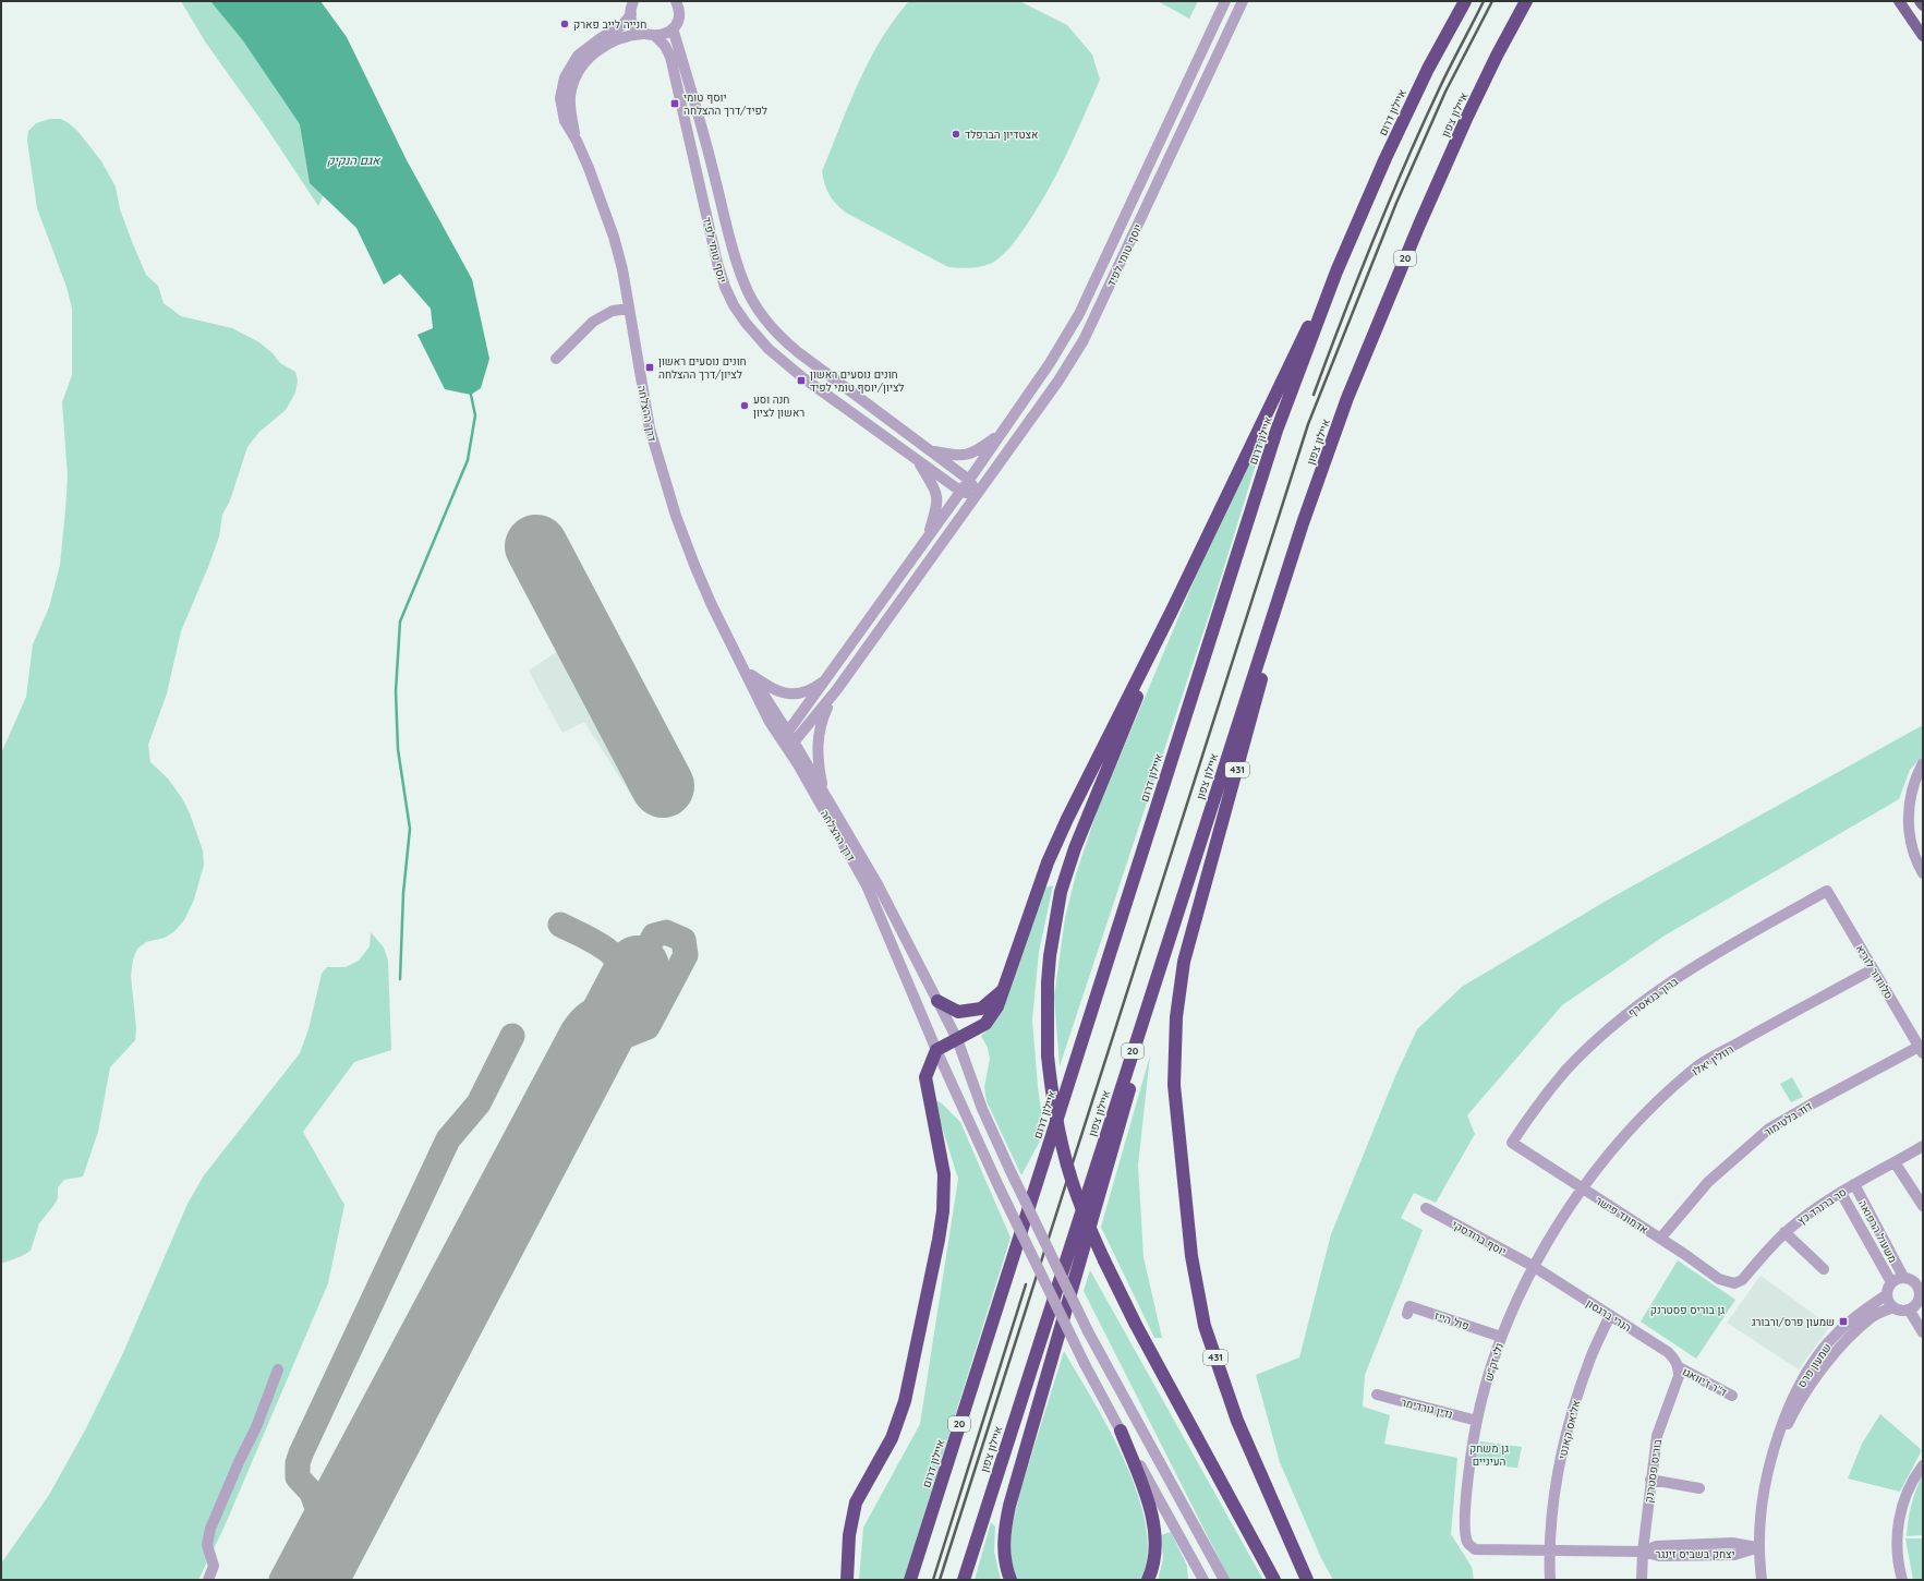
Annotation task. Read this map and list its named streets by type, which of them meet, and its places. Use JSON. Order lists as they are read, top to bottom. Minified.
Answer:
{"streets":{"highway":["איילון דרום","איילון צפון","20","431"],"street":["יוסף טומי לפיד","דרך ההצלחה","סלוודור לוריא","ברוך בנאסרף","רוזלין יאלו","דוד בלטימור","סר ברנרד כץ","אדמונד פישר","משעול הרפואה","יוסף ברודסקי","הנרי ברגסון","פול הייז","נלי זק\"ש","שמעון פרס","ד\"ר ז'יוואגו","נדין גורדימר","אליאס קאנטי","בוריס פסטרנק","יצחק בשביס זינגר"]},"crossings":[["איילון צפון","431"],["סלוודור לוריא","ברוך בנאסרף"],["סלוודור לוריא","רוזלין יאלו"],["סלוודור לוריא","דוד בלטימור"],["ברוך בנאסרף","אדמונד פישר"],["רוזלין יאלו","אדמונד פישר"],["רוזלין יאלו","נלי זק\"ש"],["דוד בלטימור","אדמונד פישר"],["סר ברנרד כץ","אדמונד פישר"],["סר ברנרד כץ","משעול הרפואה"],["אדמונד פישר","נלי זק\"ש"],["משעול הרפואה","שמעון פרס"],["יוסף ברודסקי","הנרי ברגסון"],["יוסף ברודסקי","נלי זק\"ש"],["הנרי ברגסון","נלי זק\"ש"],["הנרי ברגסון","ד\"ר ז'יוואגו"],["הנרי ברגסון","אליאס קאנטי"],["הנרי ברגסון","בוריס פסטרנק"],["פול הייז","נלי זק\"ש"],["נלי זק\"ש","נדין גורדימר"],["נלי זק\"ש","יצחק בשביס זינגר"],["שמעון פרס","יצחק בשביס זינגר"],["ד\"ר ז'יוואגו","בוריס פסטרנק"],["אליאס קאנטי","יצחק בשביס זינגר"],["בוריס פסטרנק","יצחק בשביס זינגר"]],"water":["אגם הנקיק"],"parks":["גן בוריס פסטרנק","גן משחק העיניים"],"places":{"other":["חנייה לייב פארק","אצטדיון הברפלד","חנה וסע ראשון לציון"],"transit":["יוסף טומי לפיד/דרך ההצלחה","חונים נוסעים ראשון לציון/דרך ההצלחה","חונים נוסעים ראשון לציון/יוסף טומי לפיד","שמעון פרס/ורבורג"]}}
